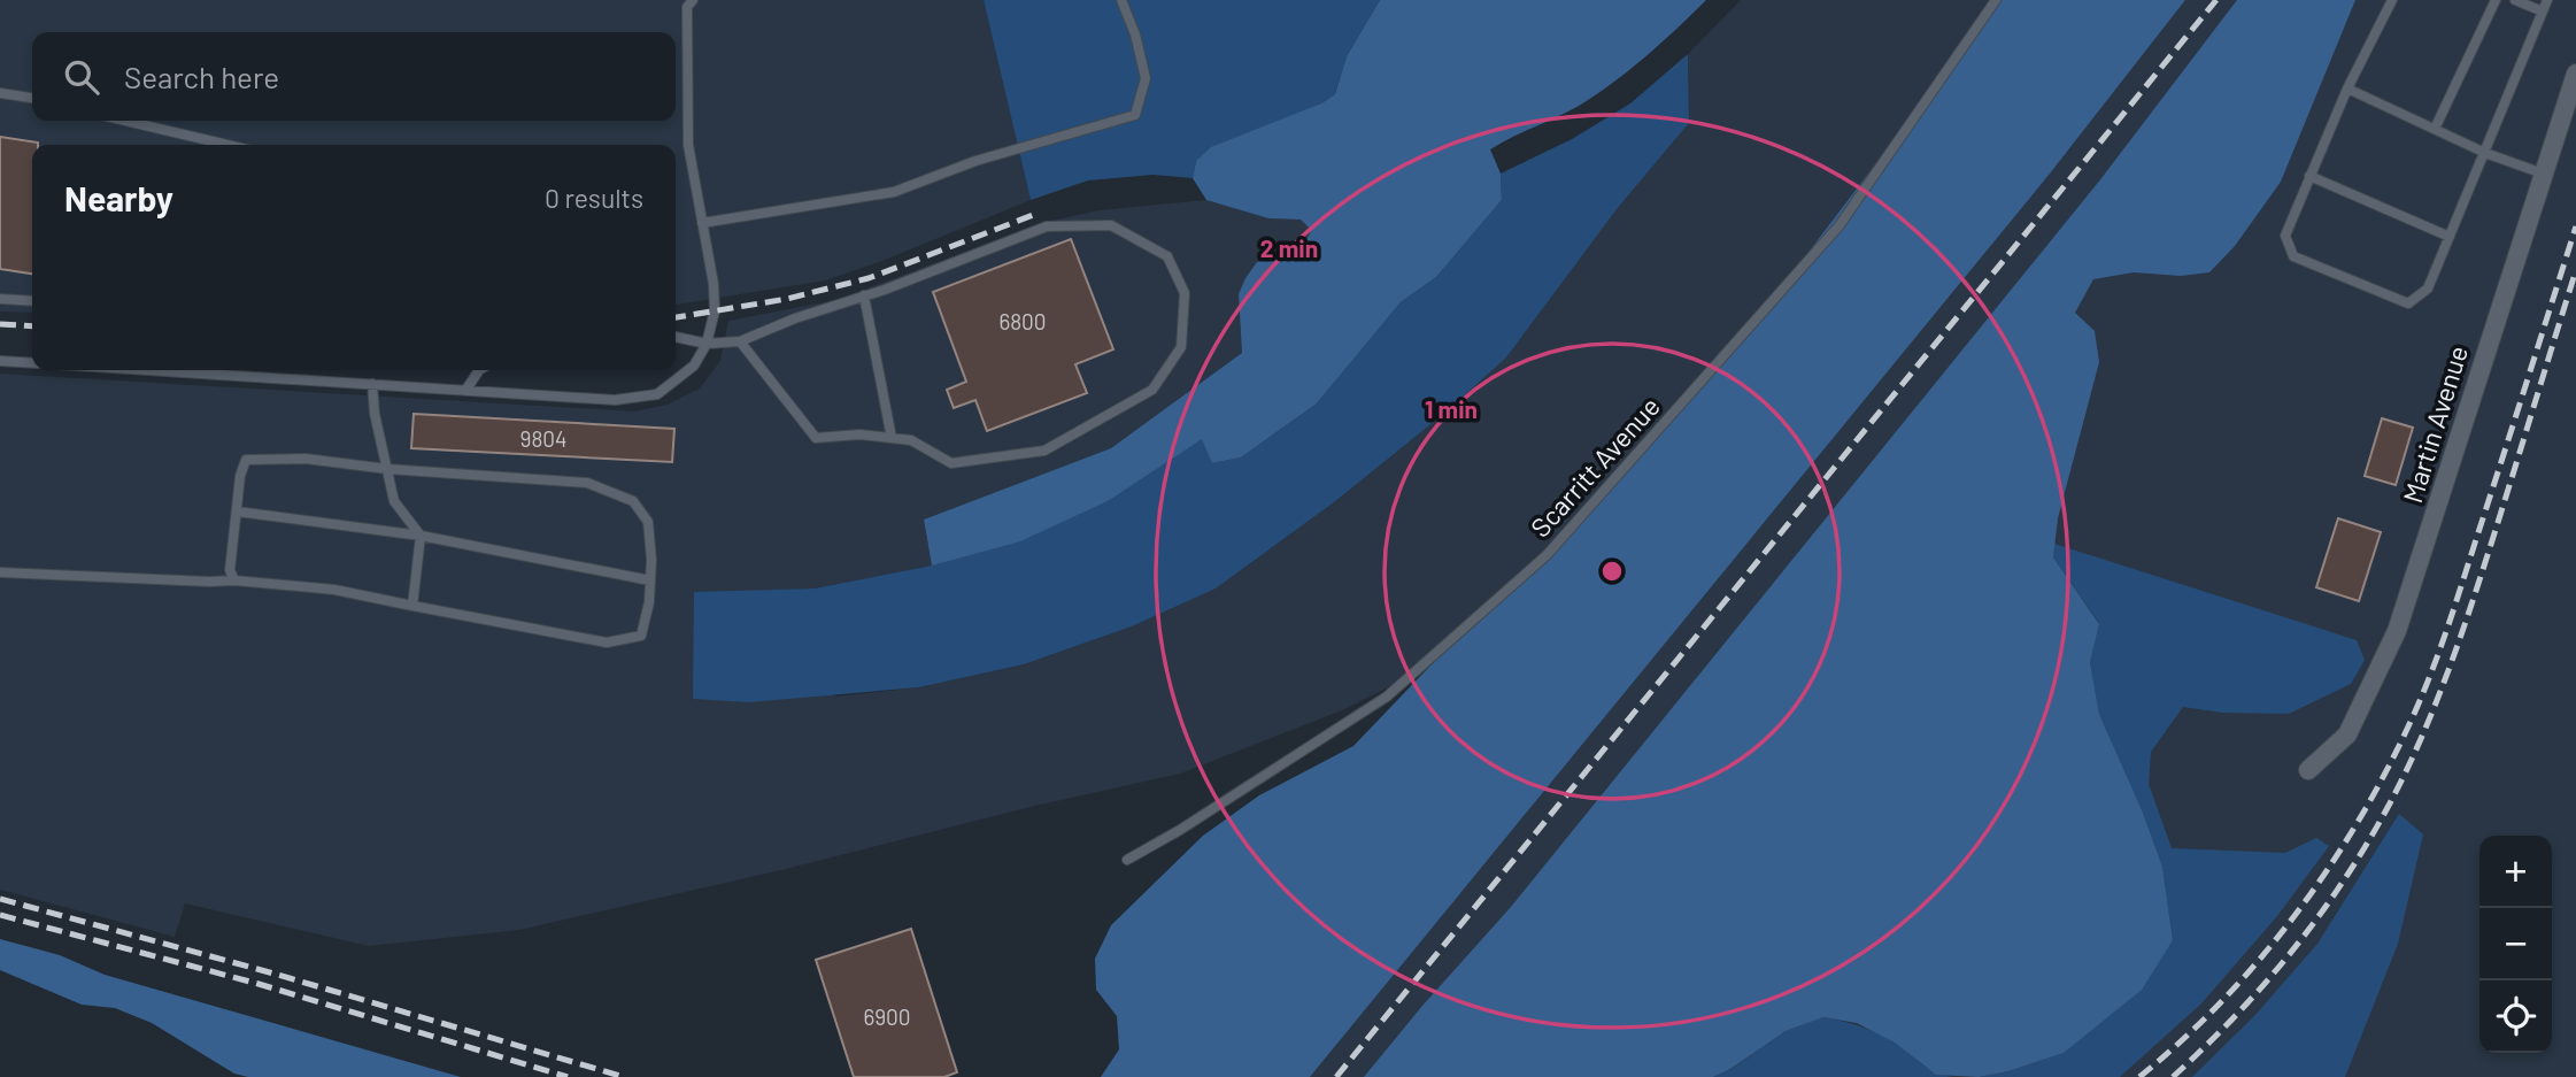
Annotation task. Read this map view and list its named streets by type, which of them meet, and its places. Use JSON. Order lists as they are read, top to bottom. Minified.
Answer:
{"streets":{"street":["Martin Avenue"],"lane":["Scarritt Avenue"]},"house_numbers":["6800","9804","6900"],"page":{"search":"Search here","heading":["Nearby","0 results"],"map_buttons":["+","−"]},"rings":["2 min","1 min"]}
